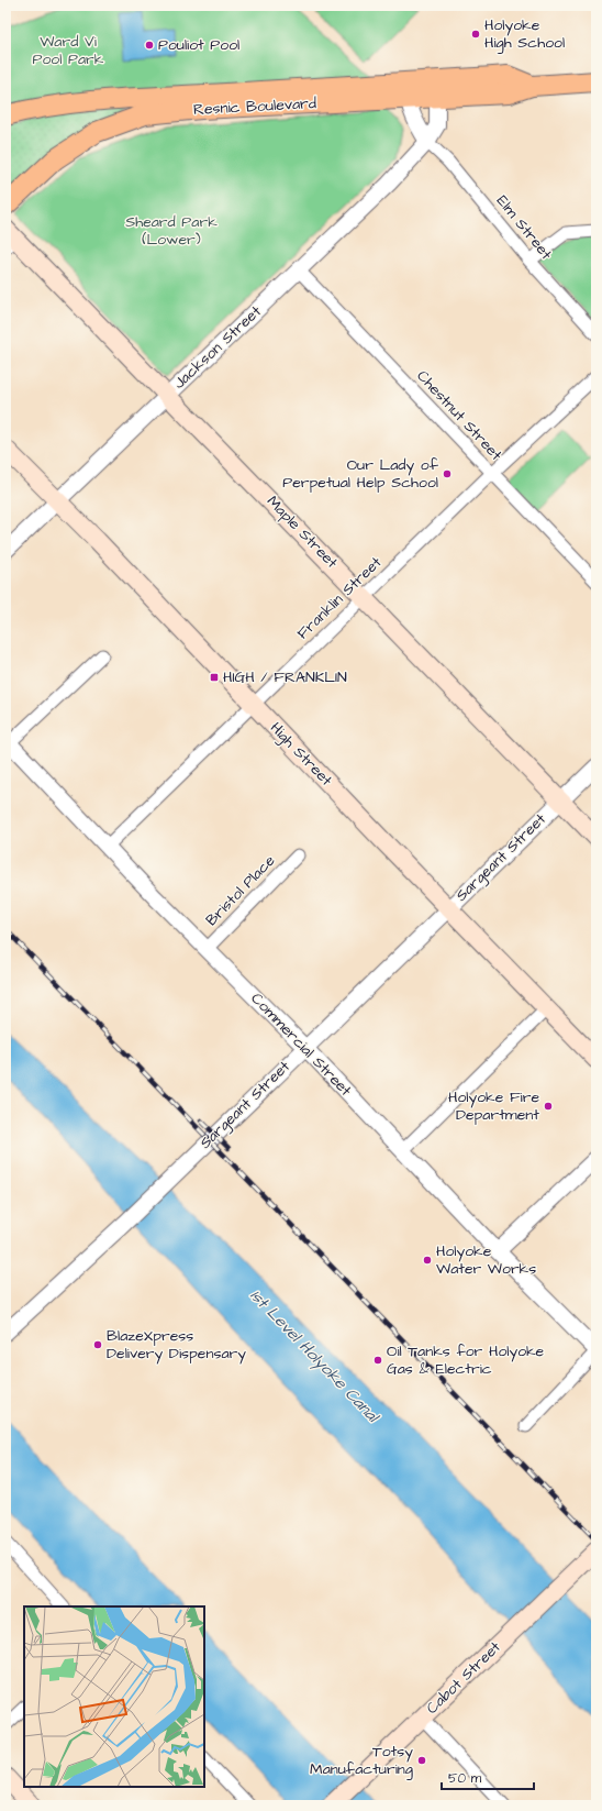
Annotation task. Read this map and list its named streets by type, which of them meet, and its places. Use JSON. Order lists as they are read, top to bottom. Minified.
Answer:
{"streets":{"main road":["Resnic Boulevard","Maple Street","High Street","Cabot Street"],"street":["Elm Street","Jackson Street","Chestnut Street","Franklin Street","Sargeant Street","Bristol Place","Commercial Street"]},"crossings":[["Resnic Boulevard","Jackson Street"],["Elm Street","Jackson Street"],["Jackson Street","Chestnut Street"],["Jackson Street","Maple Street"],["Jackson Street","High Street"],["Chestnut Street","Franklin Street"],["Maple Street","Franklin Street"],["Maple Street","Sargeant Street"],["Franklin Street","High Street"],["Franklin Street","Commercial Street"],["High Street","Sargeant Street"],["Sargeant Street","Commercial Street"],["Bristol Place","Commercial Street"]],"water":["1st Level Holyoke Canal"],"parks":["Ward Vi Pool Park","Sheard Park (Lower)"],"places":{"other":["Holyoke High School","Pouliot Pool","Our Lady of Perpetual Help School","Holyoke Fire Department","Holyoke Water Works","BlazeXpress Delivery Dispensary","Oil Tanks for Holyoke Gas & Electric","Totsy Manufacturing"],"transit":["HIGH / FRANKLIN"]},"scale_bar":"50 m"}
